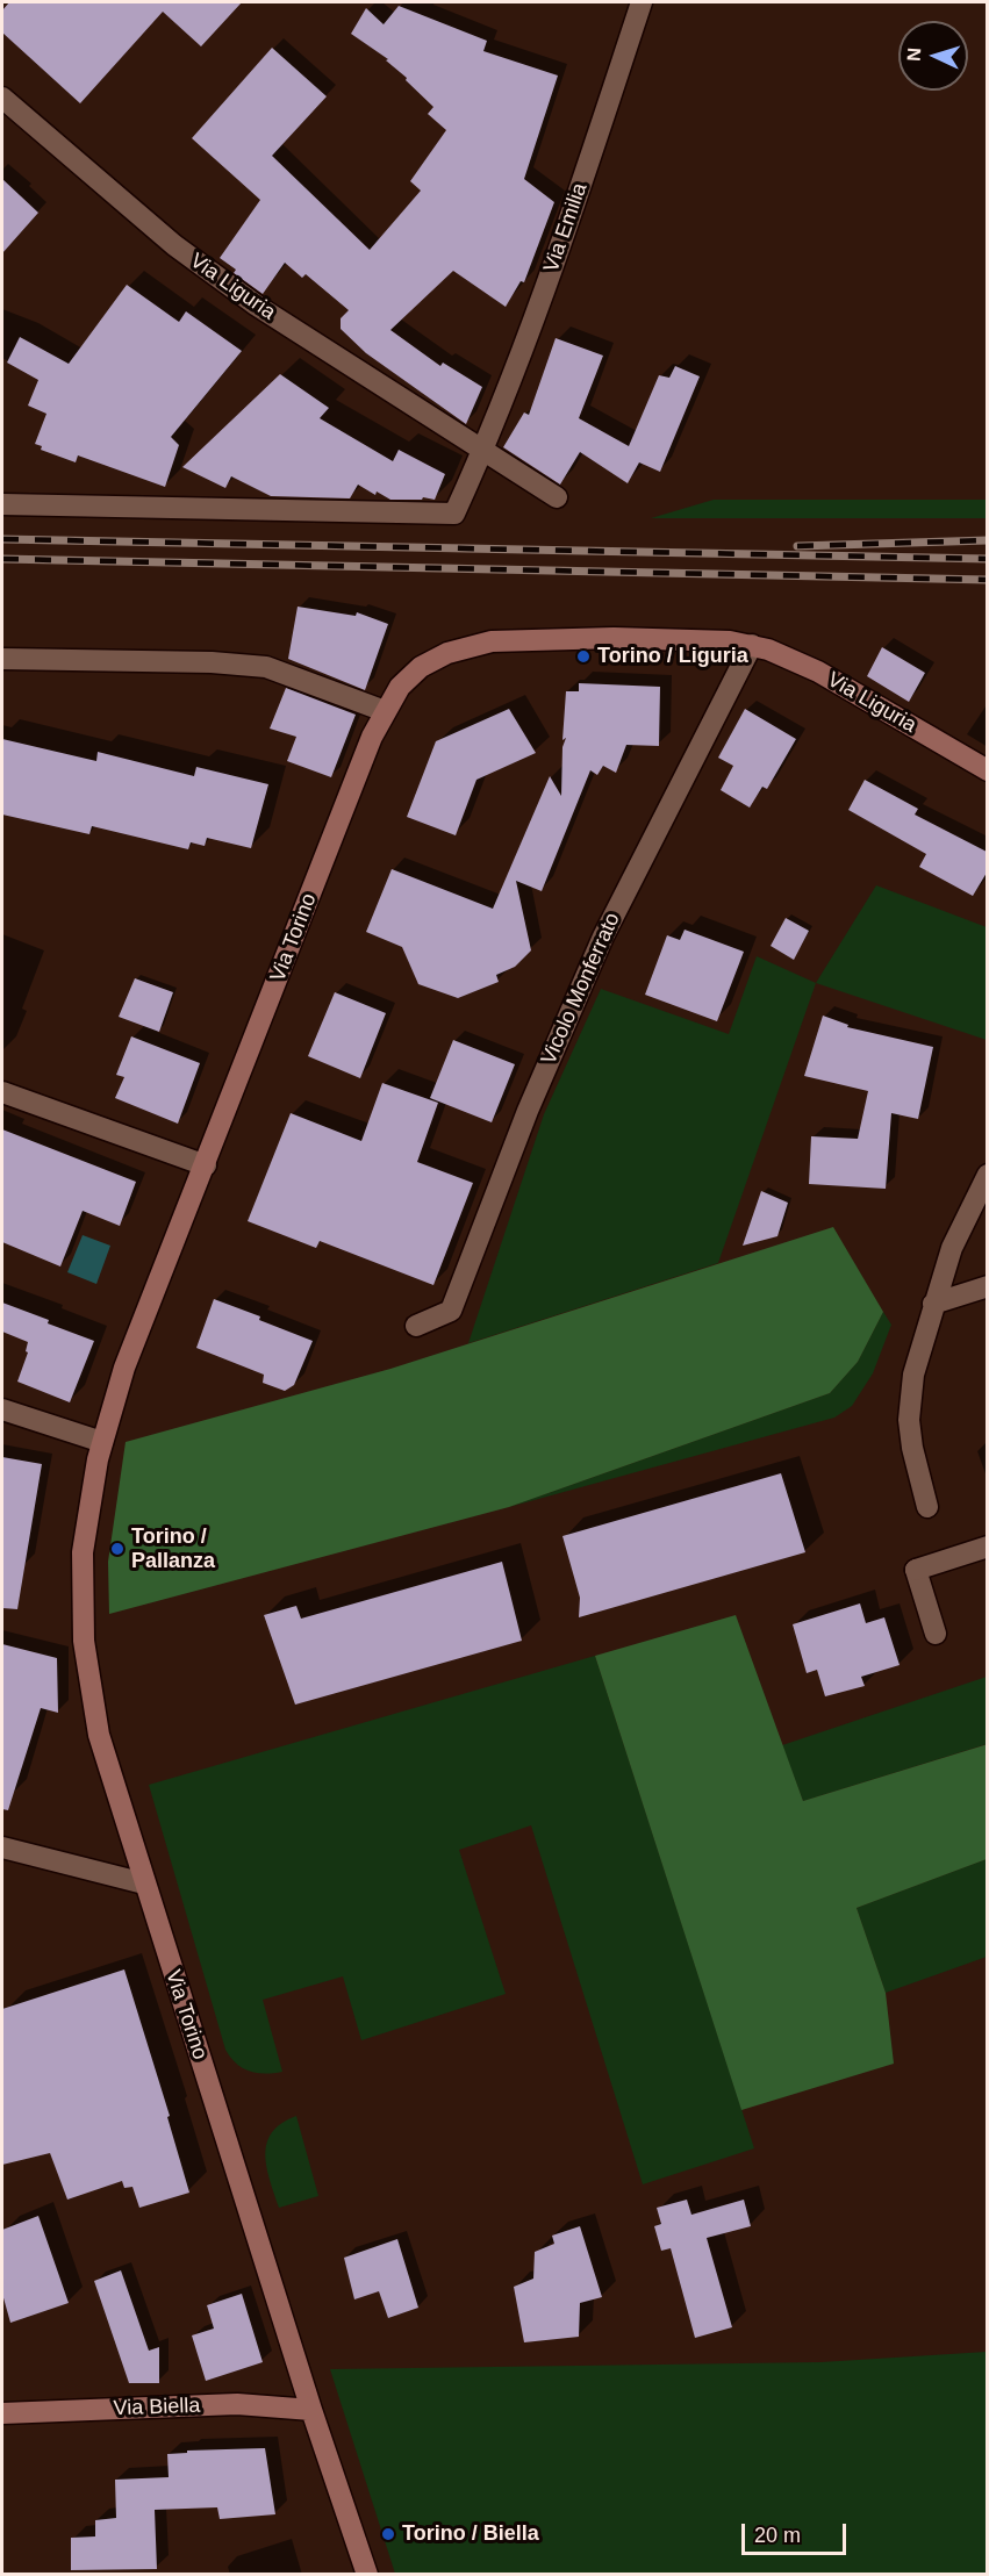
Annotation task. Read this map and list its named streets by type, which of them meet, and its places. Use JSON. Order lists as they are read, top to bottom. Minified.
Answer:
{"streets":{"main road":["Via Liguria","Via Torino","Via Biella"],"street":["Via Emilia","Vicolo Monferrato"]},"crossings":[["Via Emilia","Via Liguria"],["Via Liguria","Via Torino"],["Via Liguria","Vicolo Monferrato"],["Via Torino","Vicolo Monferrato"],["Via Torino","Via Biella"]],"places":["Torino / Liguria","Torino / Pallanza","Torino / Biella"],"scale_bar":"20 m","north":"left"}
